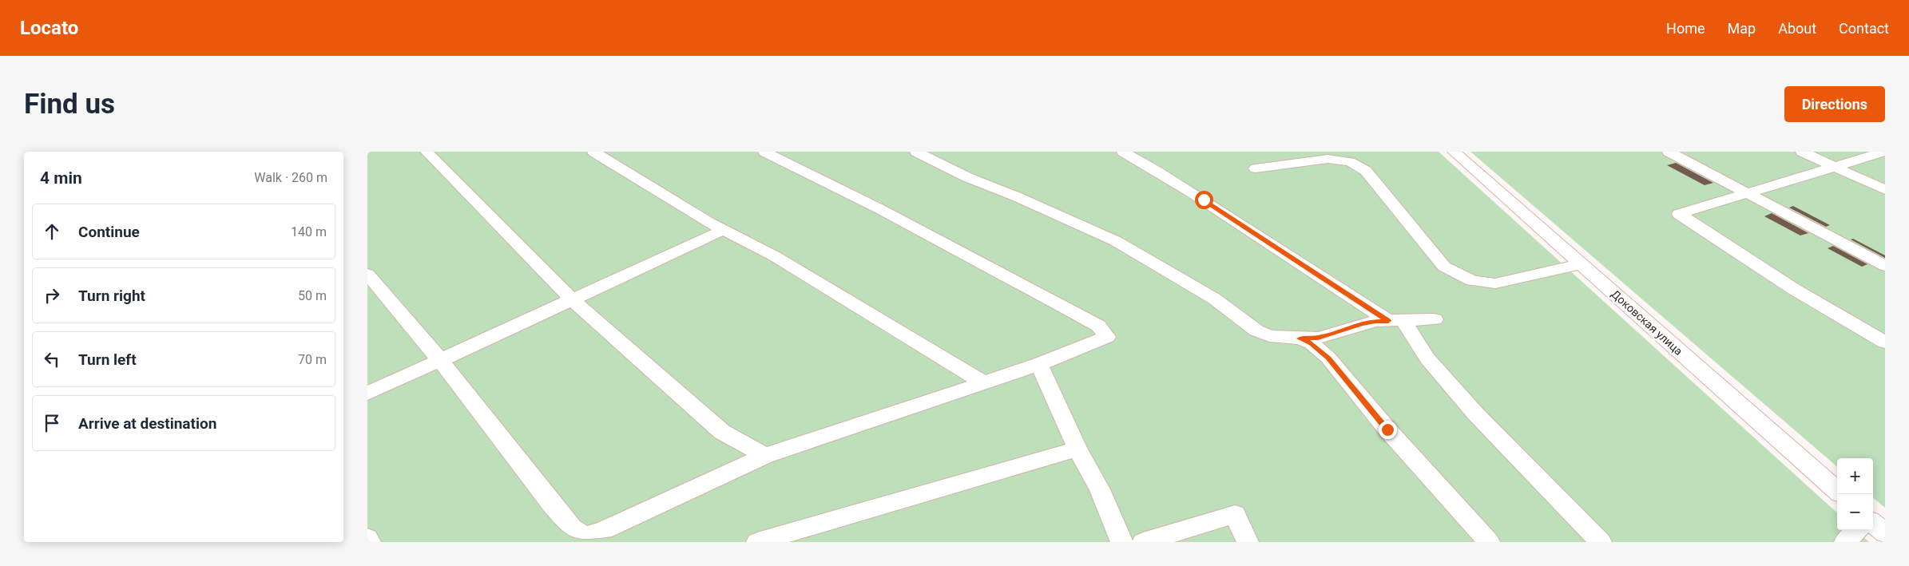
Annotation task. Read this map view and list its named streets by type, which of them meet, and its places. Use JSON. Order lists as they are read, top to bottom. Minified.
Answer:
{"streets":{"street":["Доковская улица"]},"page":{"header":"Locato","nav":["Home","Map","About","Contact"],"buttons":"Directions","title":"Find us","heading":["4 min","Walk · 260 m"],"list":[["Continue","140 m"],["Turn right","50 m"],["Turn left","70 m"],"Arrive at destination"],"map_buttons":["+","−"]}}
